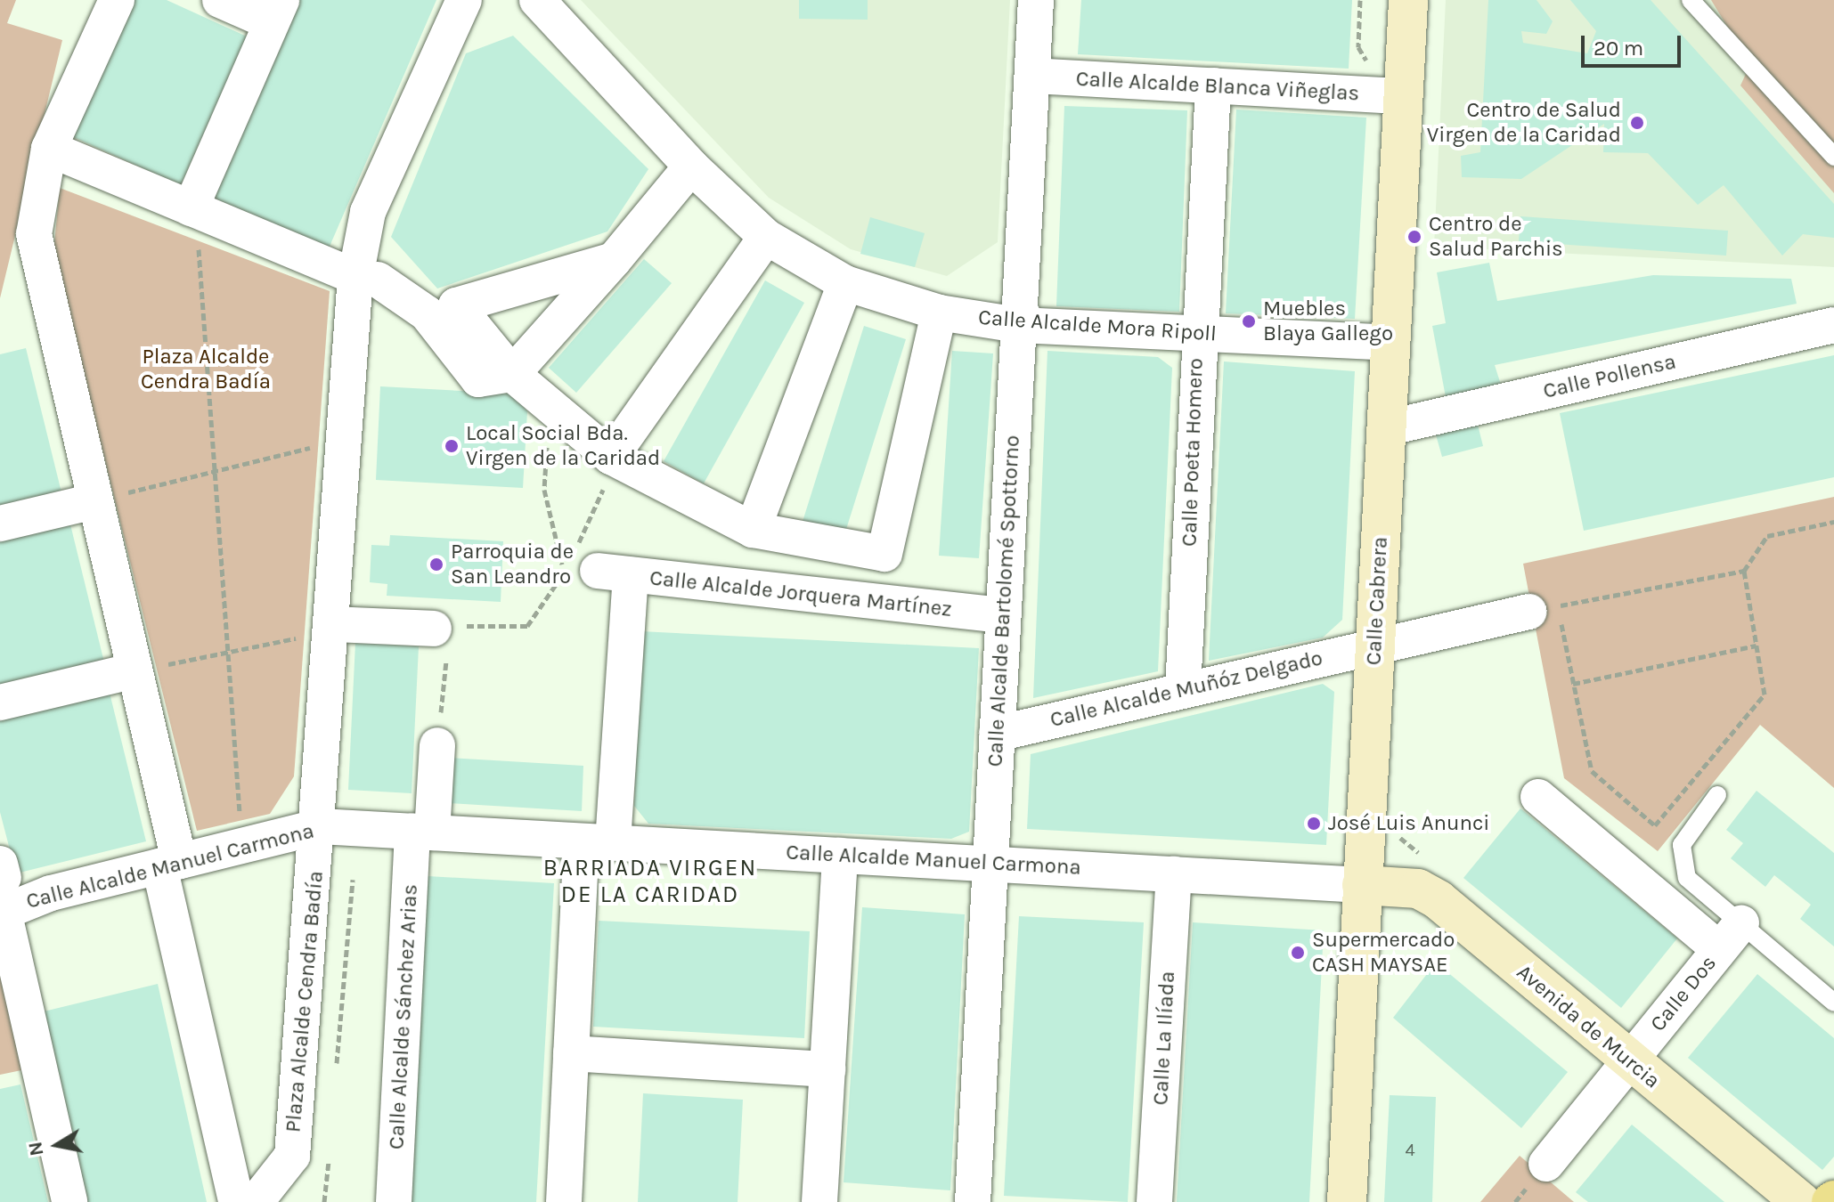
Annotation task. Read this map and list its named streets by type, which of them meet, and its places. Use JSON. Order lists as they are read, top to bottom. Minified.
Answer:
{"streets":{"street":["Calle Alcalde Blanca Viñeglas","Calle Alcalde Mora Ripoll","Calle Pollensa","Calle Poeta Homero","Calle Alcalde Jorquera Martínez","Calle Alcalde Bartolomé Spottorno","Calle Cabrera","Calle Alcalde Muñóz Delgado","Calle Alcalde Manuel Carmona","Calle Dos","Plaza Alcalde Cendra Badía","Calle Alcalde Sánchez Arias","Avenida de Murcia","Calle La Ilíada"]},"crossings":[["Calle Alcalde Blanca Viñeglas","Calle Poeta Homero"],["Calle Alcalde Blanca Viñeglas","Calle Alcalde Bartolomé Spottorno"],["Calle Alcalde Blanca Viñeglas","Calle Cabrera"],["Calle Alcalde Mora Ripoll","Calle Poeta Homero"],["Calle Alcalde Mora Ripoll","Calle Alcalde Bartolomé Spottorno"],["Calle Alcalde Mora Ripoll","Calle Cabrera"],["Calle Pollensa","Calle Cabrera"],["Calle Poeta Homero","Calle Alcalde Muñóz Delgado"],["Calle Alcalde Jorquera Martínez","Calle Alcalde Bartolomé Spottorno"],["Calle Alcalde Bartolomé Spottorno","Calle Alcalde Muñóz Delgado"],["Calle Alcalde Bartolomé Spottorno","Calle Alcalde Manuel Carmona"],["Calle Cabrera","Calle Alcalde Muñóz Delgado"],["Calle Cabrera","Calle Alcalde Manuel Carmona"],["Calle Cabrera","Avenida de Murcia"],["Calle Alcalde Manuel Carmona","Plaza Alcalde Cendra Badía"],["Calle Alcalde Manuel Carmona","Calle Alcalde Sánchez Arias"],["Calle Alcalde Manuel Carmona","Avenida de Murcia"],["Calle Alcalde Manuel Carmona","Calle La Ilíada"],["Calle Dos","Avenida de Murcia"]],"districts":["BARRIADA VIRGEN DE LA CARIDAD"],"parks":["Plaza Alcalde Cendra Badía"],"places":["Centro de Salud Virgen de la Caridad","Centro de Salud Parchis","Muebles Blaya Gallego","Local Social Bda. Virgen de la Caridad","Parroquia de San Leandro","José Luis Anunci","Supermercado CASH MAYSAE"],"house_numbers":["4"],"scale_bar":"20 m","north":"left"}
